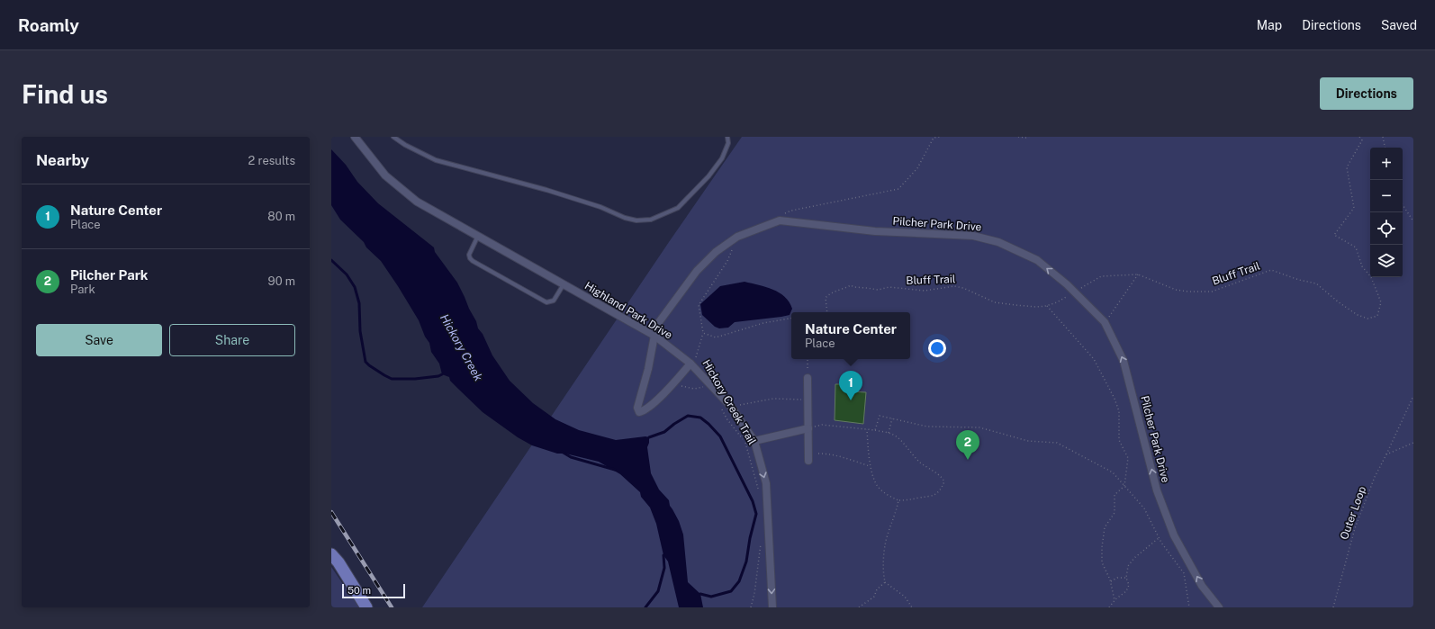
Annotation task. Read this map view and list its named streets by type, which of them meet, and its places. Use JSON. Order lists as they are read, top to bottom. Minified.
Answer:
{"streets":{"street":["Pilcher Park Drive","Highland Park Drive"],"path":["Bluff Trail","Hickory Creek Trail","Outer Loop"]},"crossings":[["Pilcher Park Drive","Bluff Trail"],["Pilcher Park Drive","Highland Park Drive"],["Highland Park Drive","Hickory Creek Trail"]],"one_way":["Pilcher Park Drive"],"water":["Hickory Creek"],"scale_bar":"50 m","page":{"header":"Roamly","nav":["Map","Directions","Saved"],"buttons":["Directions",["Save","Share"]],"title":"Find us","heading":["Nearby","2 results"],"map_buttons":["+","−"],"list":[{"mark":"1","name":"Nature Center","note":"Place","value":"80 m"},{"mark":"2","name":"Pilcher Park","note":"Park","value":"90 m"}],"popup":["Nature Center","Place"],"pins":["1","2"],"scale":"50 m"}}
